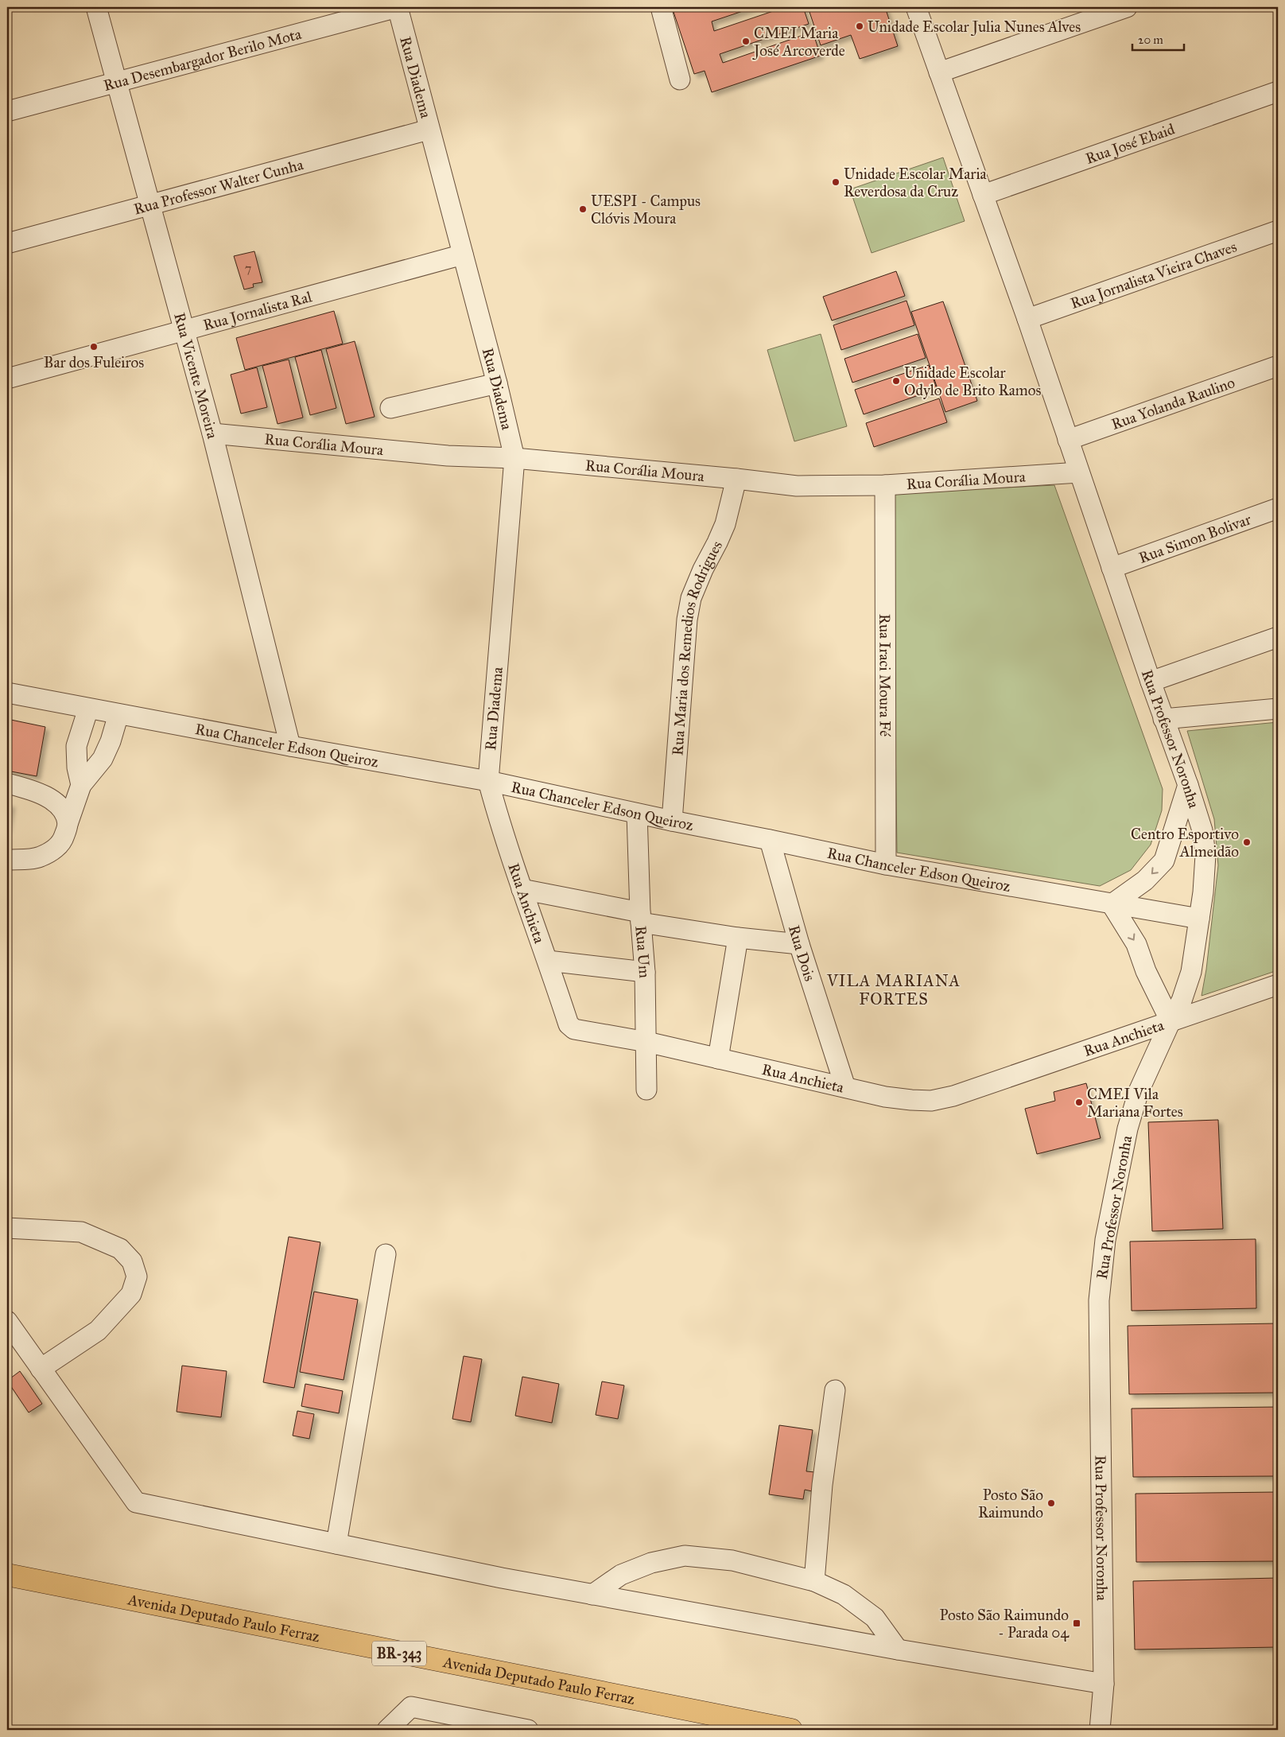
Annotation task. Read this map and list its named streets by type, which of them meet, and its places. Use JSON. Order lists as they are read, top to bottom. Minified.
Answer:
{"streets":{"highway":["Avenida Deputado Paulo Ferraz","BR-343"],"street":["Rua Desembargador Berilo Mota","Rua Diadema","Rua José Ebaid","Rua Professor Walter Cunha","Rua Jornalista Vieira Chaves","Rua Jornalista Ral","Rua Vicente Moreira","Rua Yolanda Raulino","Rua Corália Moura","Rua Simon Bolivar","Rua Maria dos Remedios Rodrigues","Rua Iraci Moura Fé","Rua Professor Noronha","Rua Chanceler Edson Queiroz","Rua Anchieta","Rua Um","Rua Dois"]},"crossings":[["Rua Desembargador Berilo Mota","Rua Diadema"],["Rua Desembargador Berilo Mota","Rua Vicente Moreira"],["Rua Diadema","Rua Professor Walter Cunha"],["Rua Diadema","Rua Jornalista Ral"],["Rua Diadema","Rua Corália Moura"],["Rua Diadema","Rua Chanceler Edson Queiroz"],["Rua Diadema","Rua Anchieta"],["Rua José Ebaid","Rua Professor Noronha"],["Rua Professor Walter Cunha","Rua Vicente Moreira"],["Rua Jornalista Vieira Chaves","Rua Professor Noronha"],["Rua Jornalista Ral","Rua Vicente Moreira"],["Rua Vicente Moreira","Rua Corália Moura"],["Rua Vicente Moreira","Rua Chanceler Edson Queiroz"],["Rua Yolanda Raulino","Rua Professor Noronha"],["Rua Corália Moura","Rua Maria dos Remedios Rodrigues"],["Rua Corália Moura","Rua Iraci Moura Fé"],["Rua Corália Moura","Rua Professor Noronha"],["Rua Simon Bolivar","Rua Professor Noronha"],["Rua Maria dos Remedios Rodrigues","Rua Chanceler Edson Queiroz"],["Rua Iraci Moura Fé","Rua Chanceler Edson Queiroz"],["Rua Professor Noronha","Rua Chanceler Edson Queiroz"],["Rua Professor Noronha","Rua Anchieta"],["Rua Chanceler Edson Queiroz","Rua Anchieta"],["Rua Chanceler Edson Queiroz","Rua Um"],["Rua Chanceler Edson Queiroz","Rua Dois"],["Rua Anchieta","Rua Um"],["Rua Anchieta","Rua Dois"]],"districts":["VILA MARIANA FORTES"],"places":{"other":["Unidade Escolar Julia Nunes Alves","CMEI Maria José Arcoverde","Unidade Escolar Maria Reverdosa da Cruz","UESPI - Campus Clóvis Moura","Bar dos Fuleiros","Unidade Escolar Odylo de Brito Ramos","Centro Esportivo Almeidão","CMEI Vila Mariana Fortes","Posto São Raimundo"],"transit":["Posto São Raimundo - Parada 04"]},"house_numbers":["7"],"scale_bar":"20 m"}
